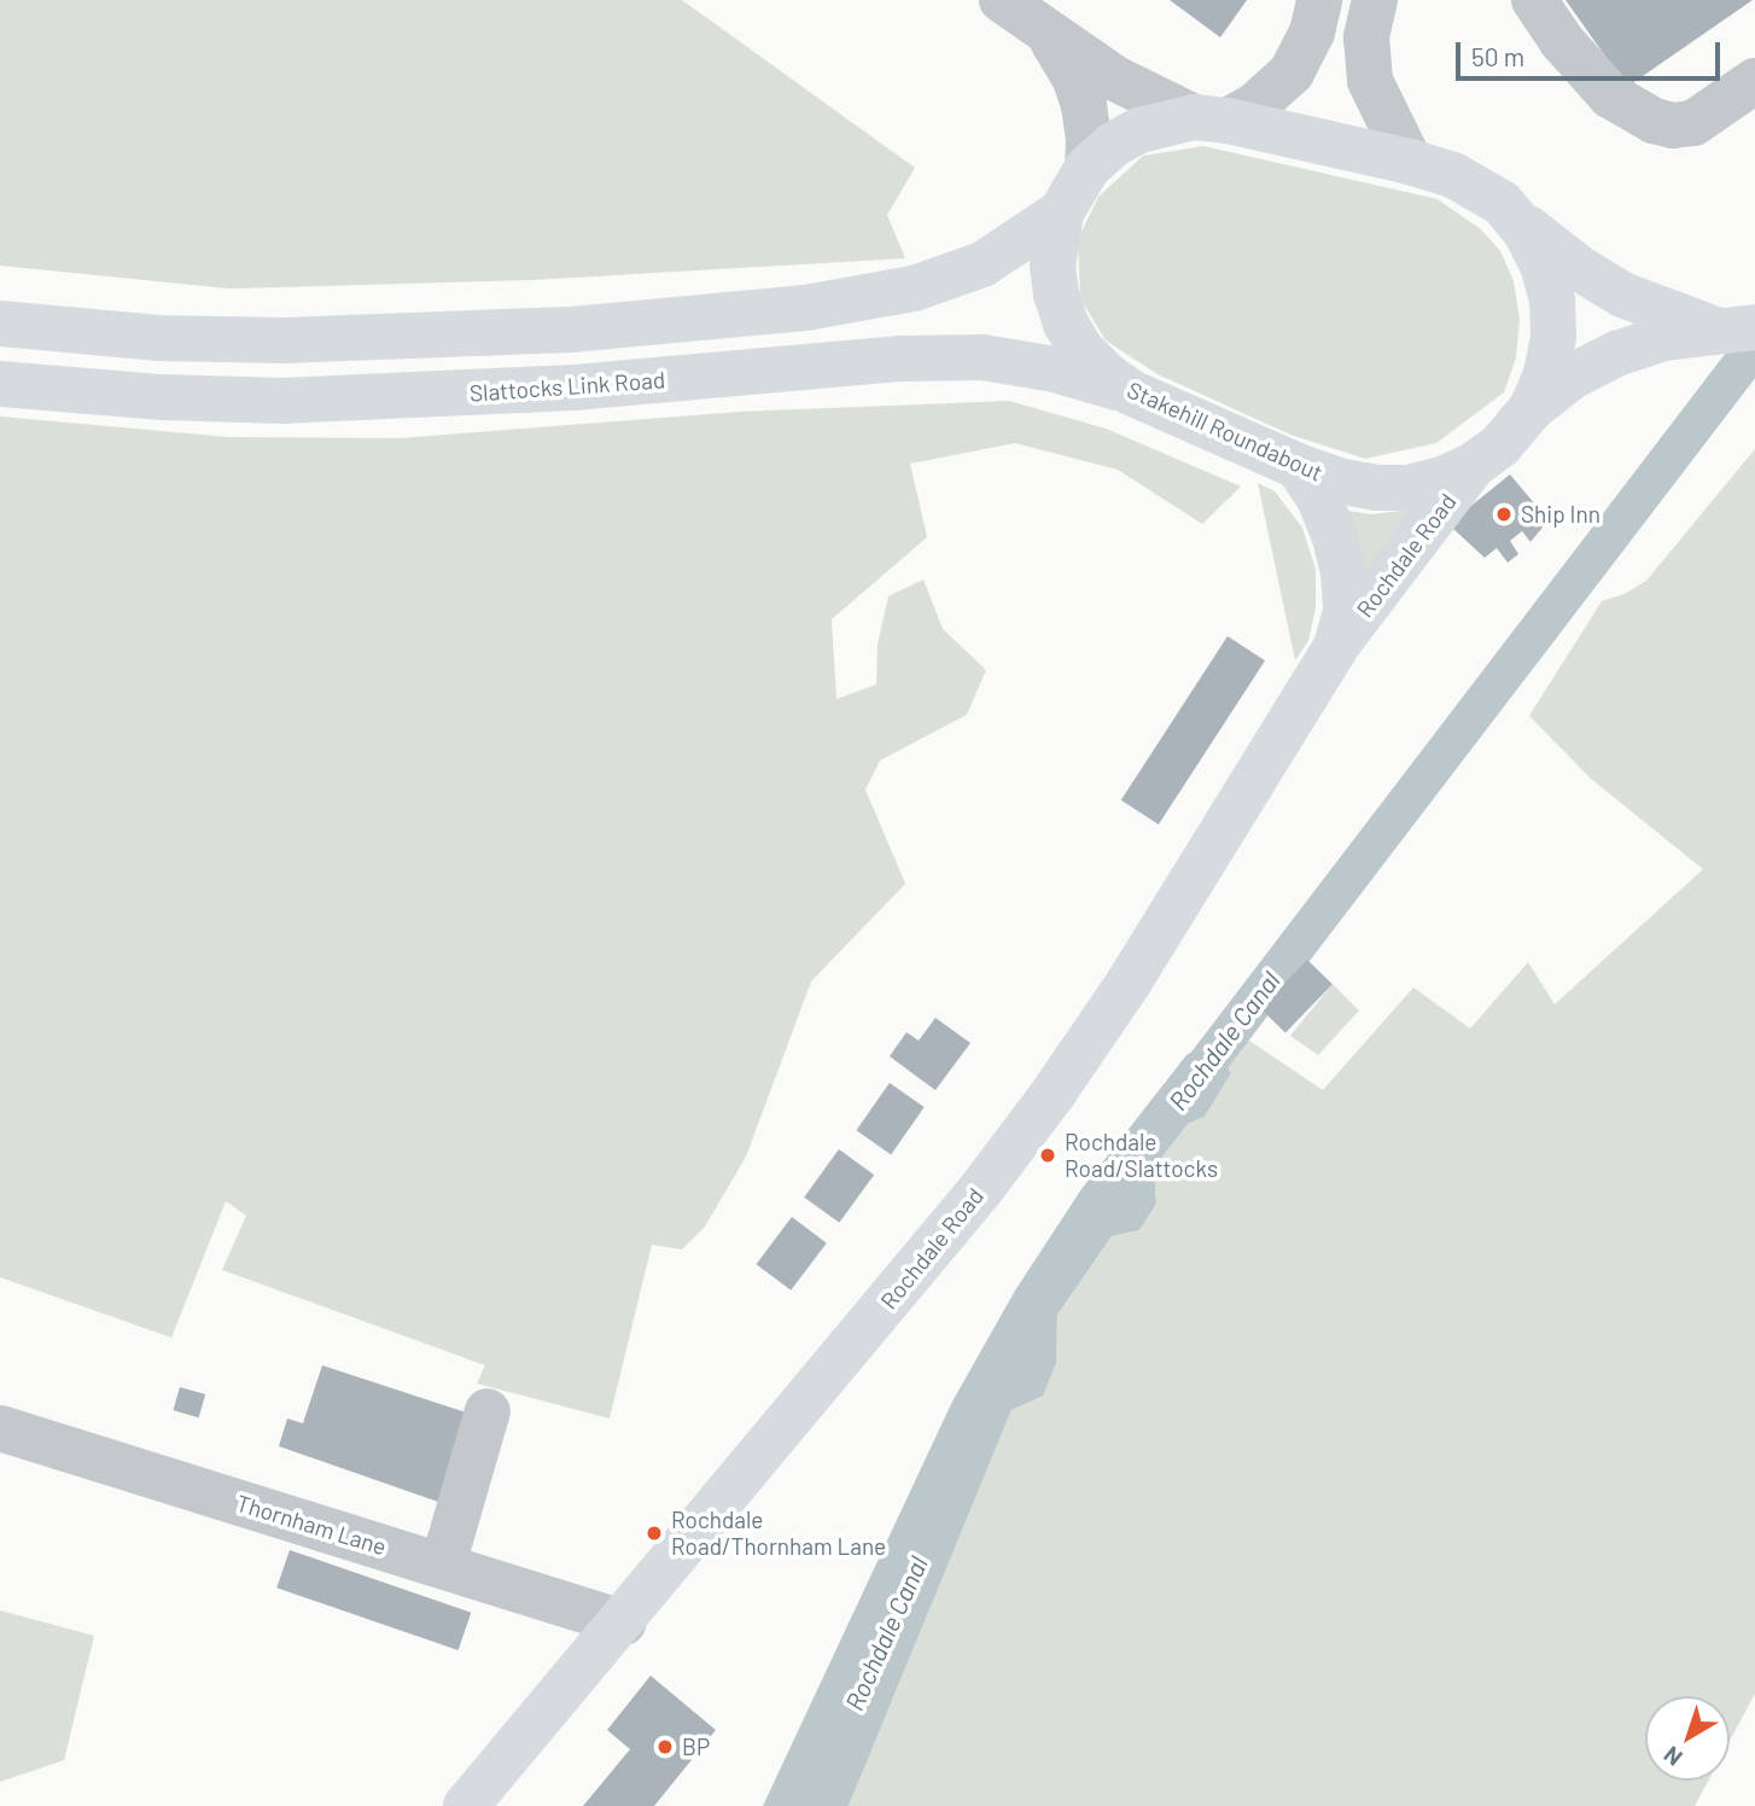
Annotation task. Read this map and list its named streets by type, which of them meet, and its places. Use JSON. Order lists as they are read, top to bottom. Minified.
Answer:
{"streets":{"main road":["Slattocks Link Road","Stakehill Roundabout","Rochdale Road"],"street":["Thornham Lane"]},"crossings":[["Slattocks Link Road","Stakehill Roundabout"],["Stakehill Roundabout","Rochdale Road"],["Rochdale Road","Thornham Lane"]],"water":["Rochdale Canal"],"places":["Ship Inn","Rochdale Road/Slattocks","Rochdale Road/Thornham Lane","BP"],"scale_bar":"50 m","north":"bottom left"}
